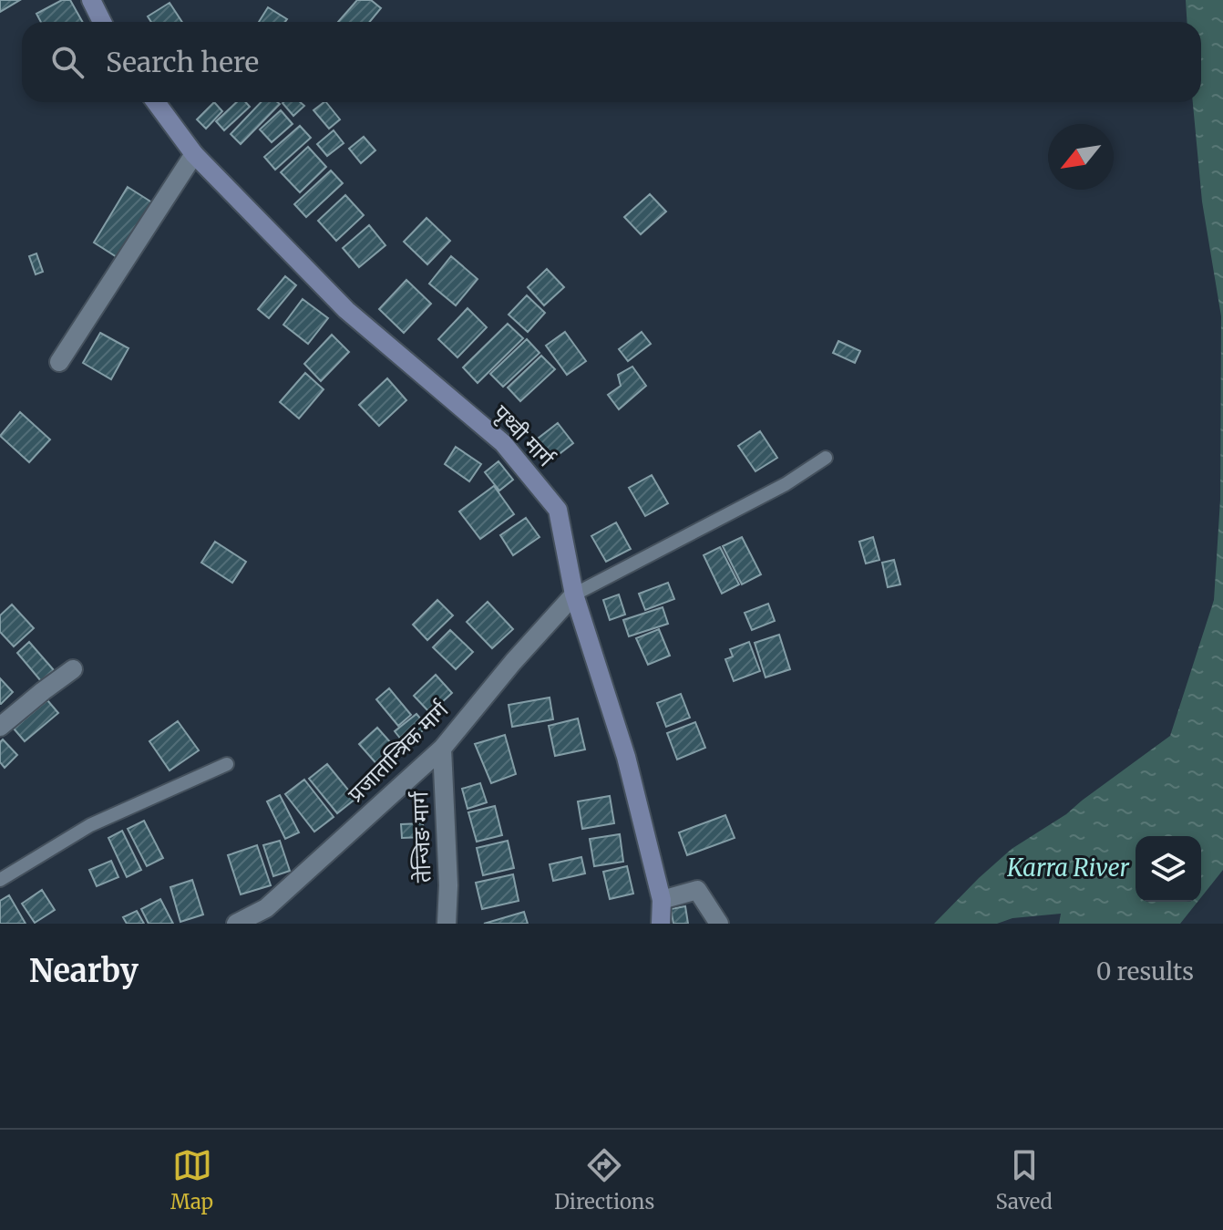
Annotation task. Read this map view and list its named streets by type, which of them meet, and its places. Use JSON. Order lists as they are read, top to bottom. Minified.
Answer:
{"streets":{"street":["पृथ्वी मार्ग","प्रजातान्त्रिक मार्ग","तेन्जिङ मार्ग"]},"crossings":[["पृथ्वी मार्ग","प्रजातान्त्रिक मार्ग"],["प्रजातान्त्रिक मार्ग","तेन्जिङ मार्ग"]],"water":["Karra River"],"north":"bottom left","page":{"search":"Search here","heading":["Nearby","0 results"],"nav":["Map","Directions","Saved"]}}
